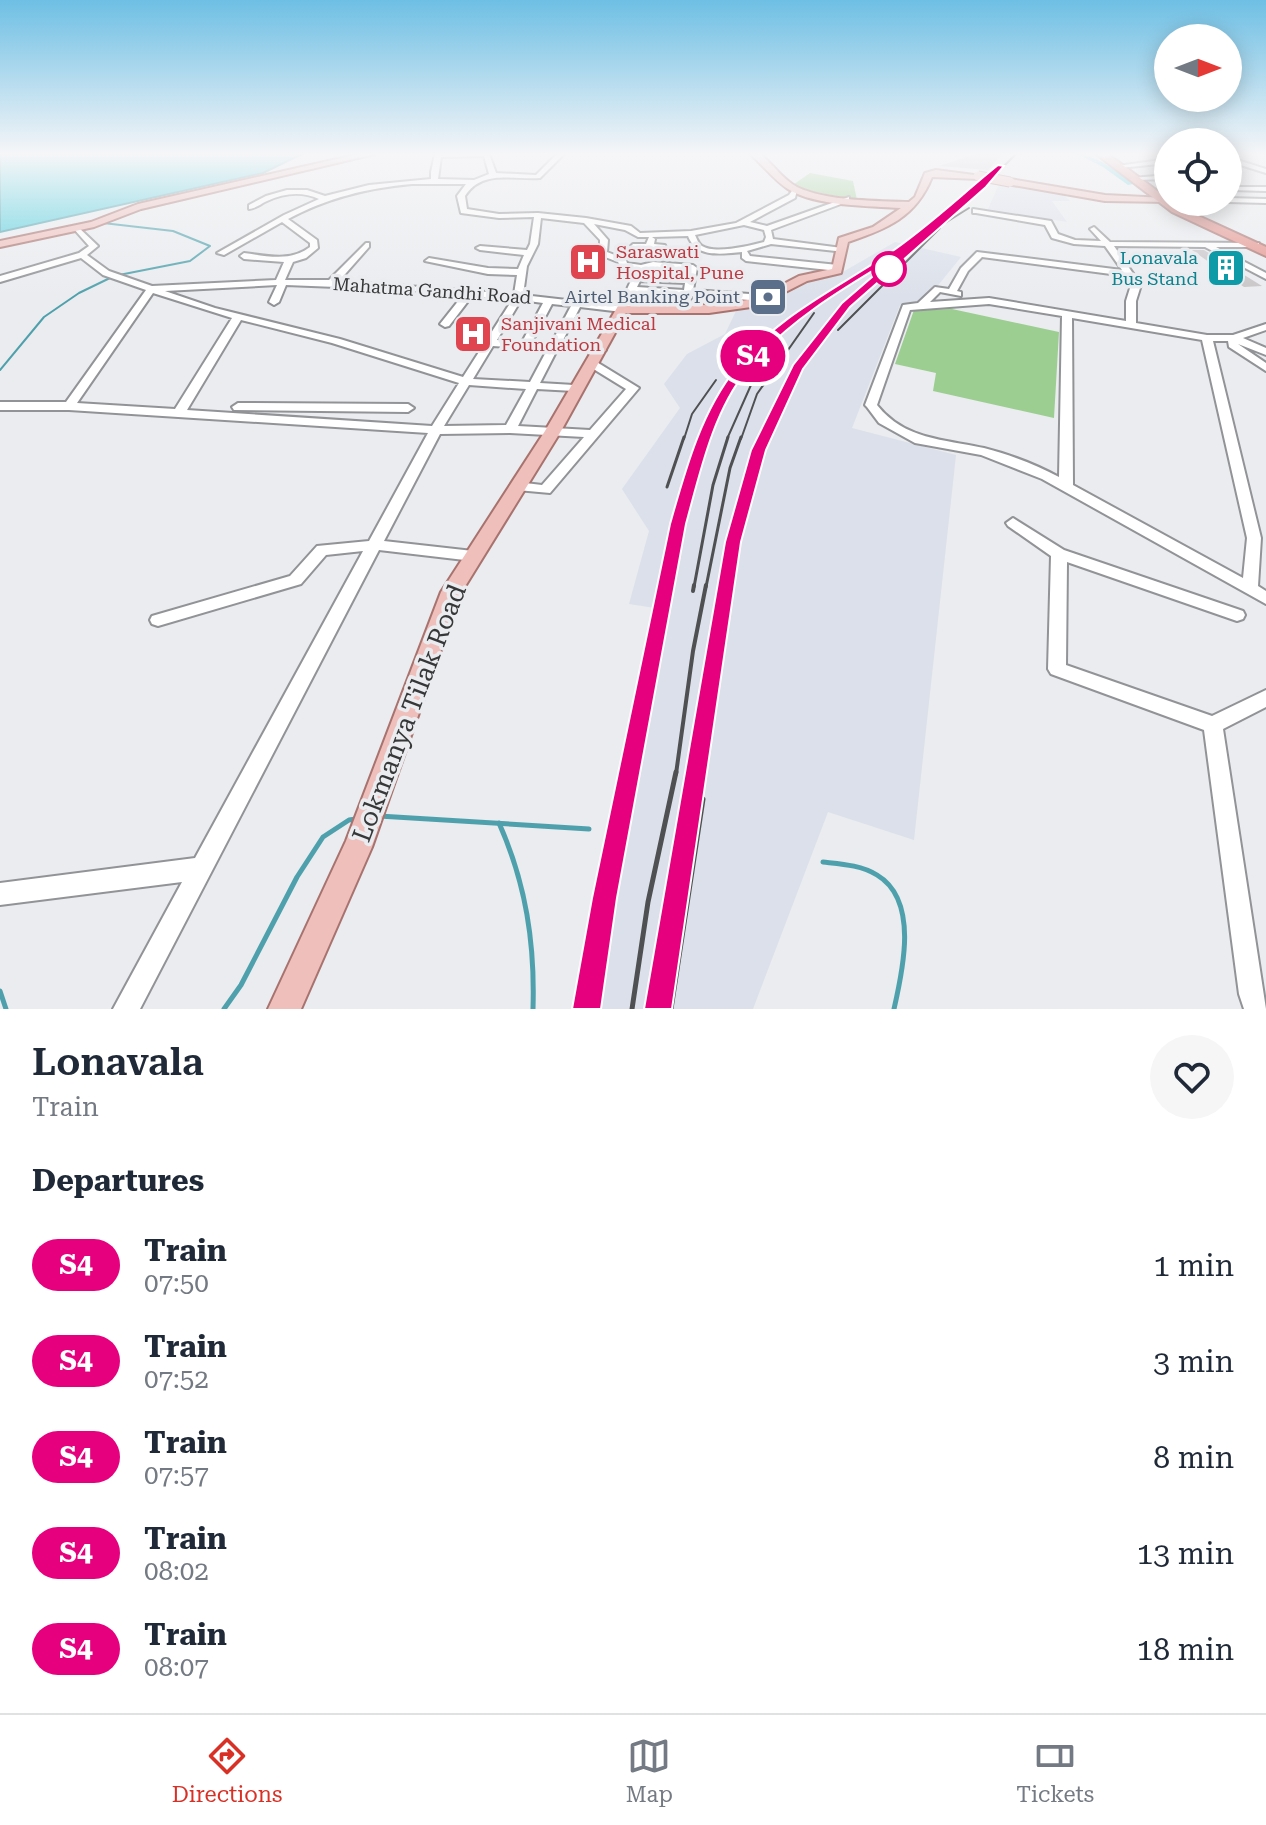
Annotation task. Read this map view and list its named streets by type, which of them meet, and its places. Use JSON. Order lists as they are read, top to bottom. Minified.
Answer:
{"streets":{"main road":["Mahatma Gandhi Road","Lokmanya Tilak Road"]},"crossings":[["Mahatma Gandhi Road","Lokmanya Tilak Road"]],"places":{"hospital":["Saraswati Hospital, Pune","Sanjivani Medical Foundation"],"building":["Lonavala Bus Stand"],"bank":["Airtel Banking Point"]},"north":"right","page":{"on_map":"S4","heading":[["Lonavala","Train"],"Departures"],"list":[{"mark":"S4","name":"Train","note":"07:50","value":"1 min"},{"mark":"S4","name":"Train","note":"07:52","value":"3 min"},{"mark":"S4","name":"Train","note":"07:57","value":"8 min"},{"mark":"S4","name":"Train","note":"08:02","value":"13 min"},{"mark":"S4","name":"Train","note":"08:07","value":"18 min"}],"tabs":["Directions","Map","Tickets"]}}
